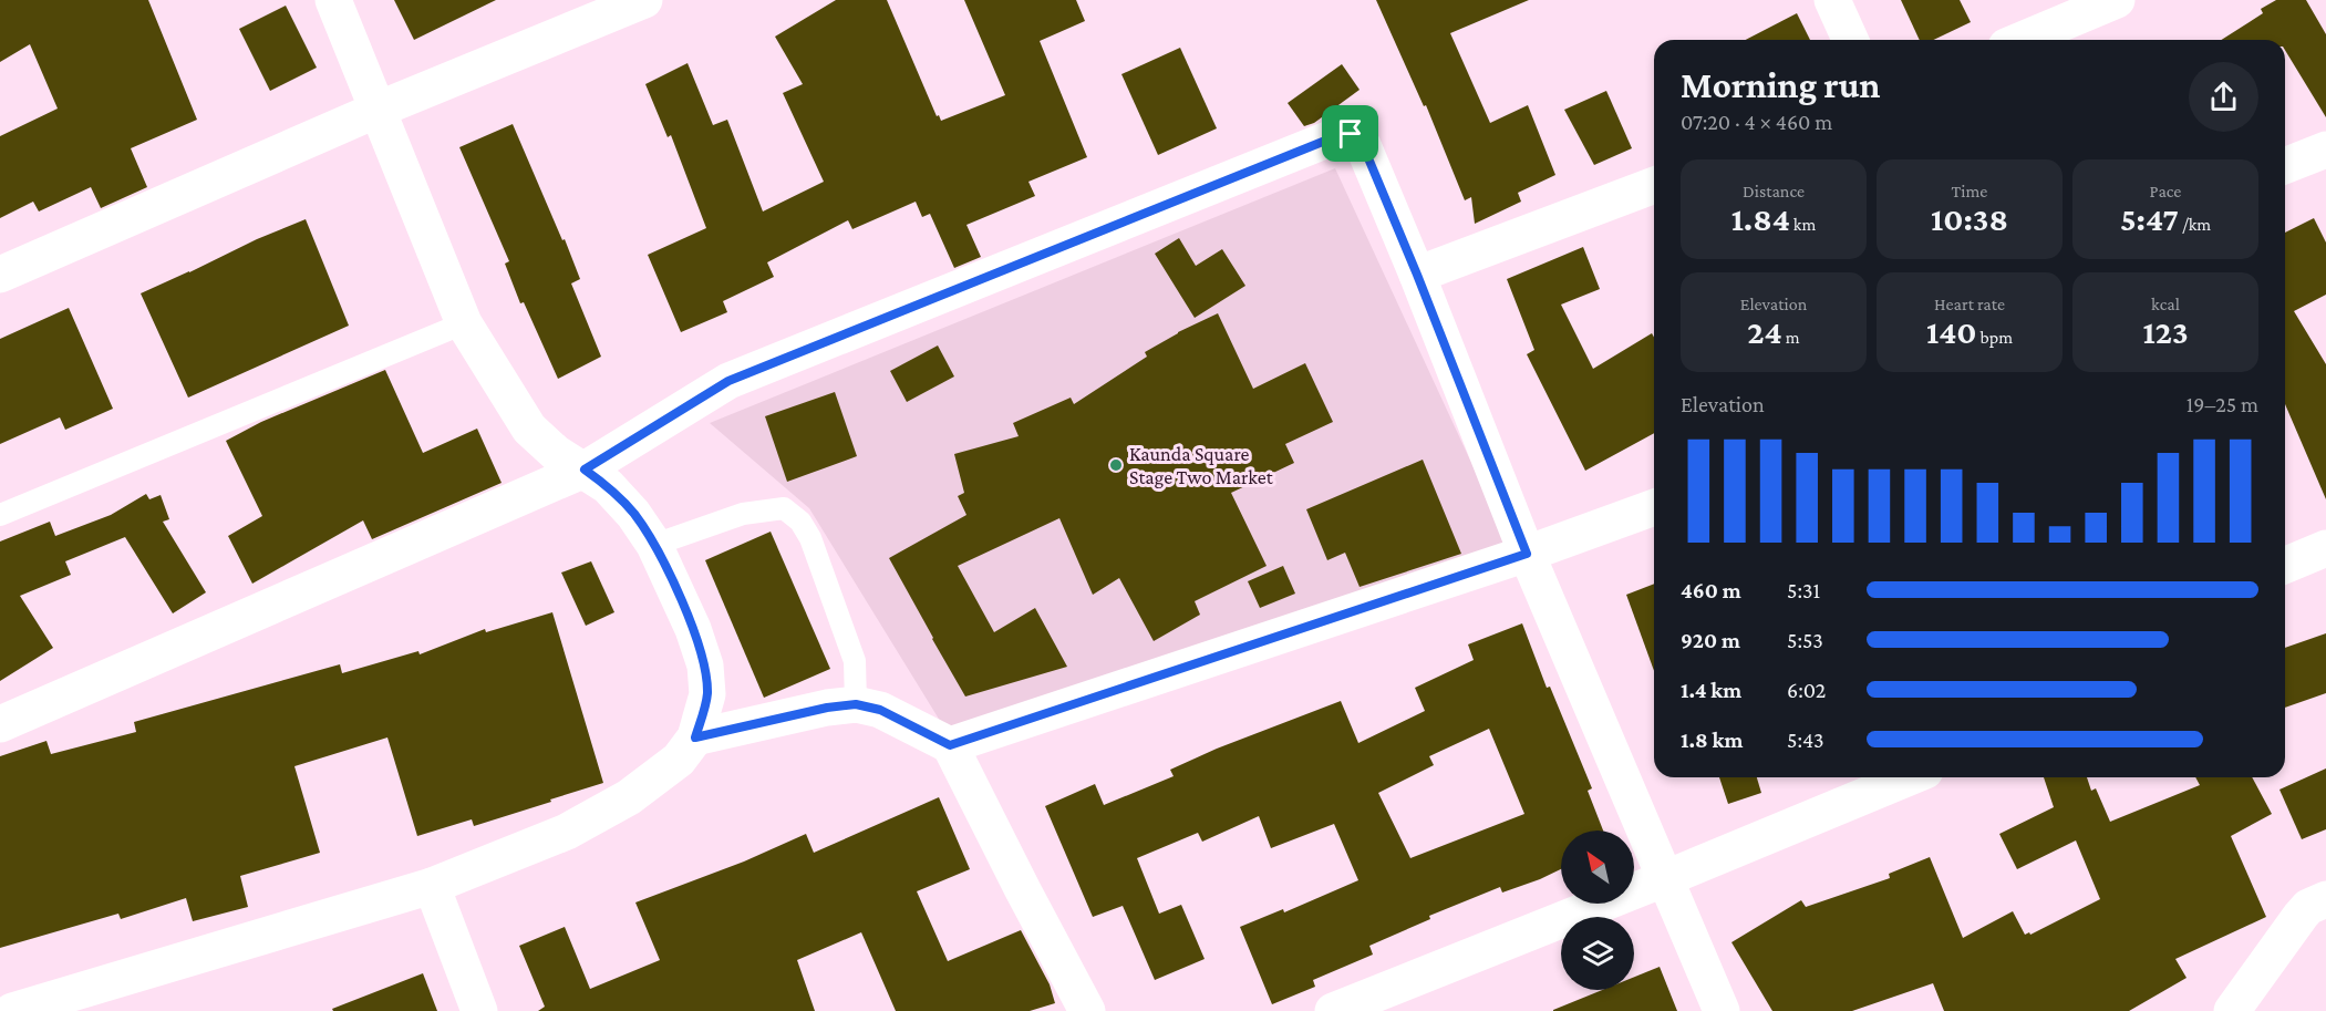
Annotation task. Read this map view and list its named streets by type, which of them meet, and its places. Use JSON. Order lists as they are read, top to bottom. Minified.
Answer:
{"places":["Kaunda Square Stage Two Market"],"north":"top left","page":{"heading":["Morning run","07:20 · 4 × 460 m"],"stats":[["Distance","1.84 km"],["Time","10:38"],["Pace","5:47 /km"],["Elevation","24 m"],["Heart rate","140 bpm"],["kcal","123"]],"chart":["Elevation","19–25 m"],"list":[{"name":"460 m","note":"5:31"},{"name":"920 m","note":"5:53"},{"name":"1.4 km","note":"6:02"},{"name":"1.8 km","note":"5:43"}]}}
